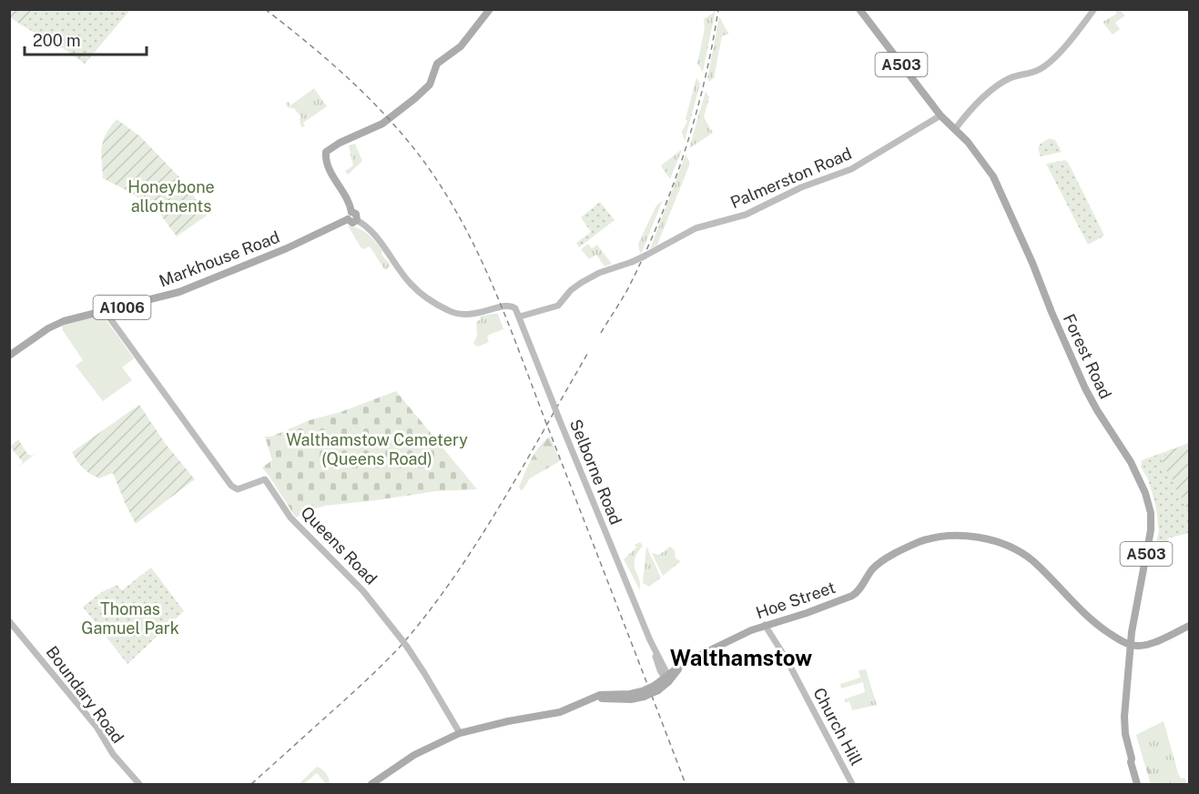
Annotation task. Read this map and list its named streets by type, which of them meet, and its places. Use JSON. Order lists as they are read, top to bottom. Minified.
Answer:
{"streets":{"main road":["A503","Markhouse Road","A1006","Forest Road","Hoe Street"],"street":["Palmerston Road","Selborne Road","Queens Road","Boundary Road","Church Hill"]},"crossings":[["Palmerston Road","Forest Road"],["Palmerston Road","Selborne Road"],["Markhouse Road","Queens Road"],["Forest Road","Hoe Street"],["Selborne Road","Hoe Street"],["Queens Road","Hoe Street"],["Hoe Street","Church Hill"]],"districts":["Walthamstow"],"parks":["Honeybone allotments","Walthamstow Cemetery (Queens Road)","Thomas Gamuel Park"],"scale_bar":"200 m"}
